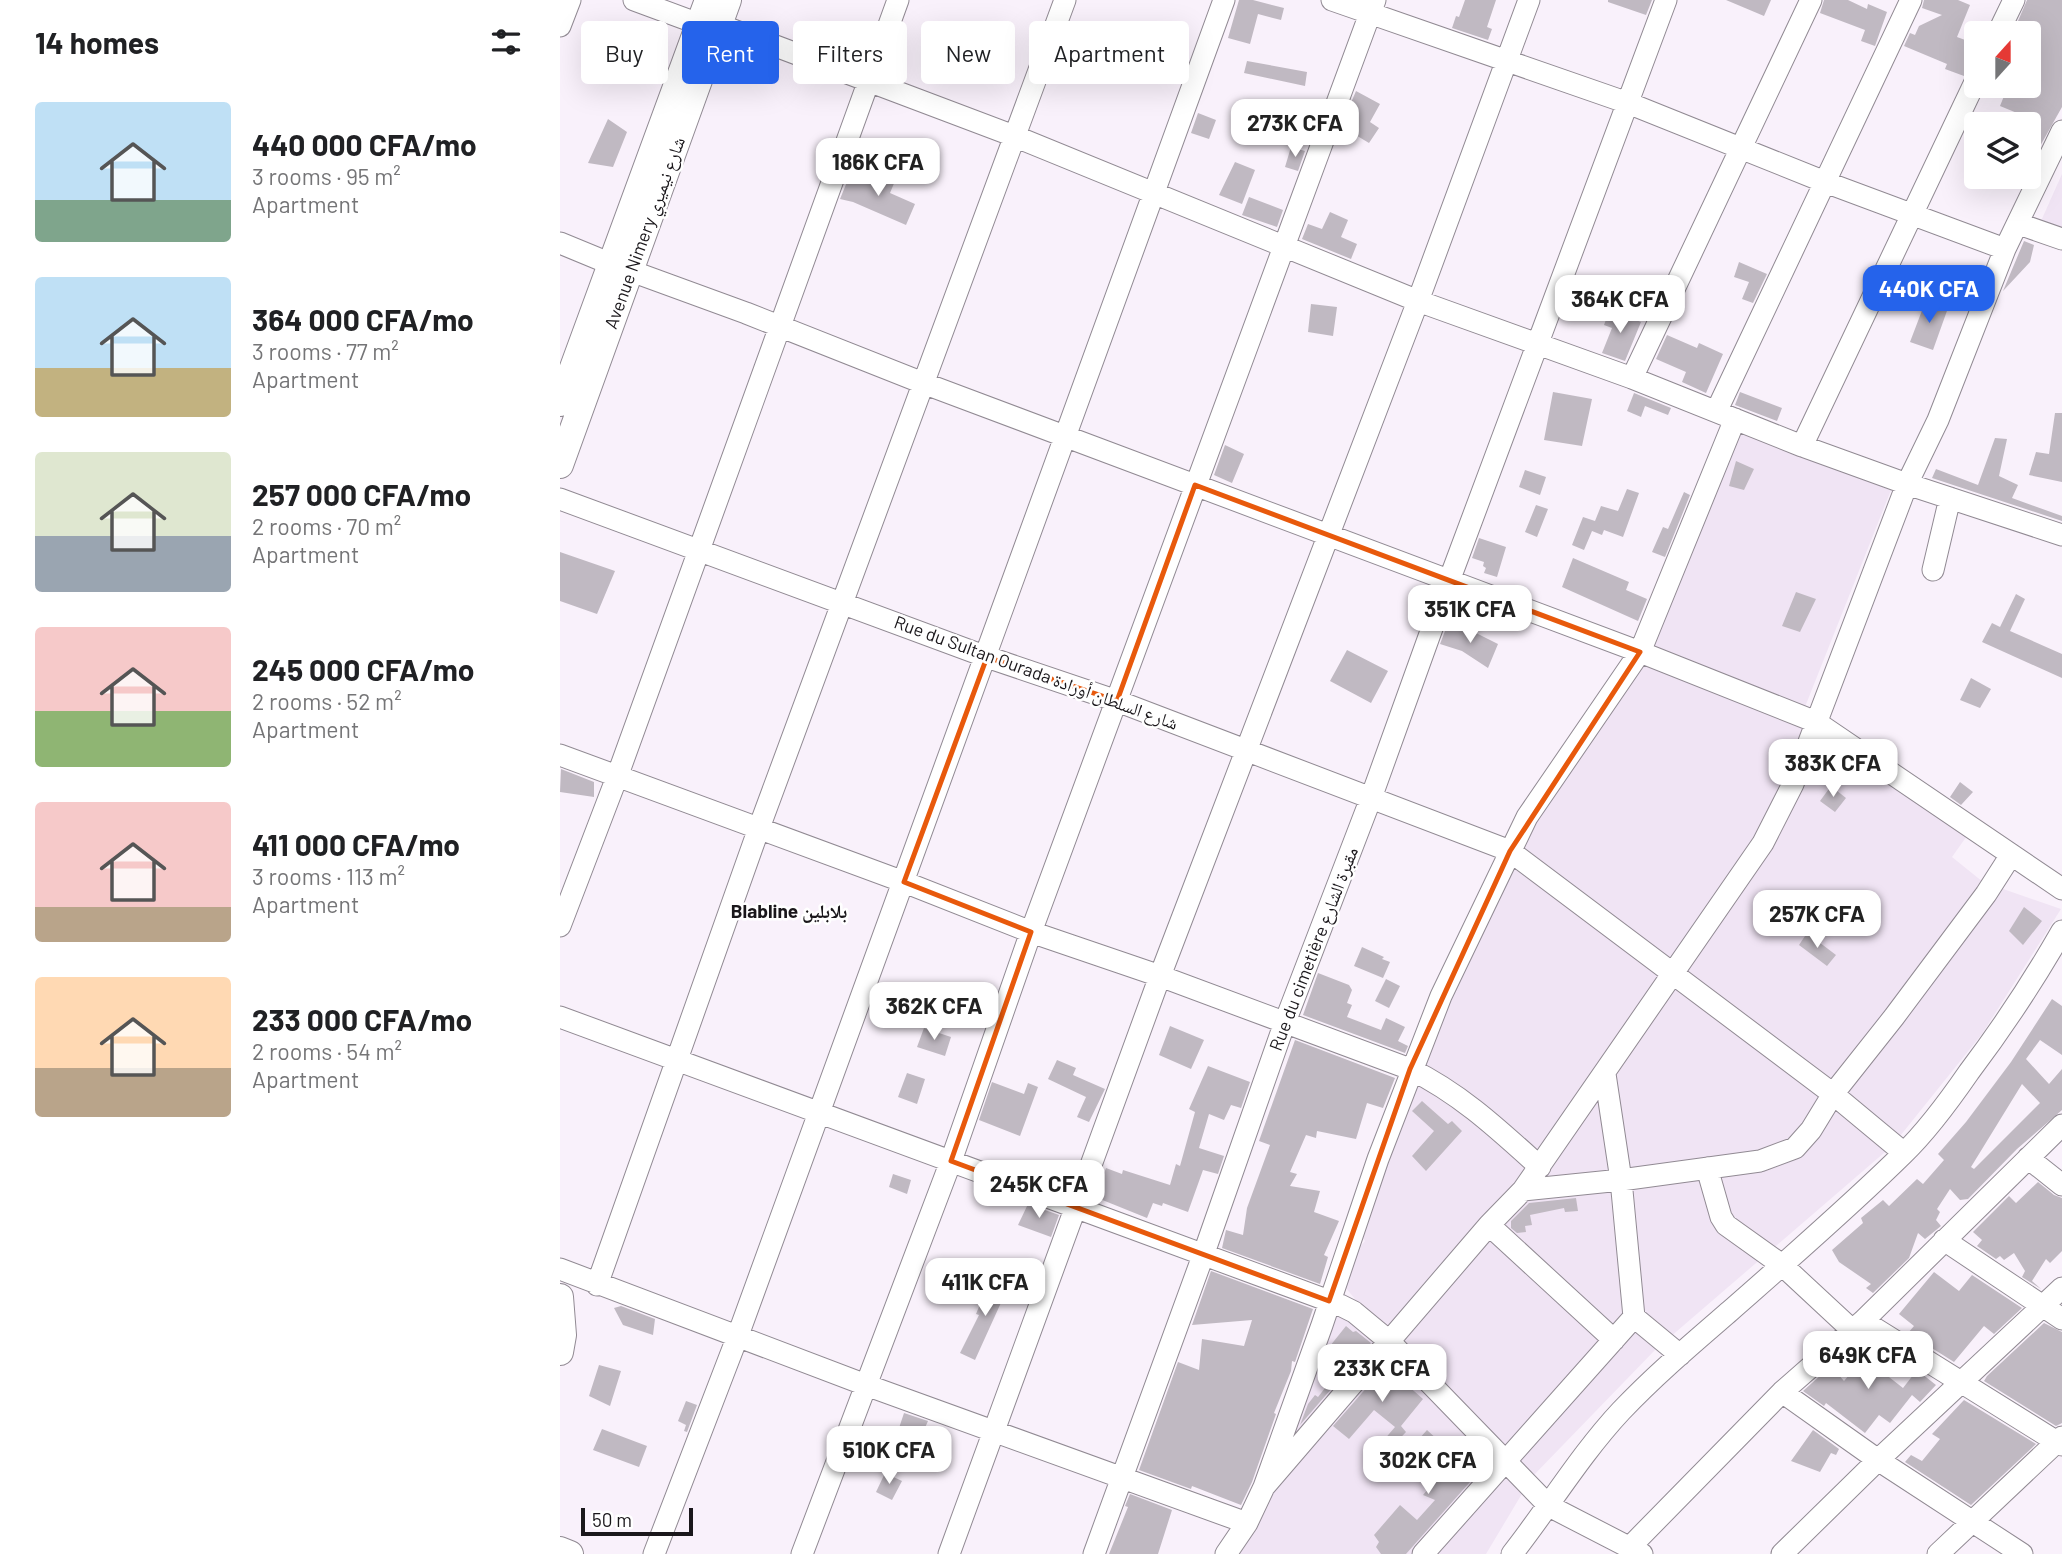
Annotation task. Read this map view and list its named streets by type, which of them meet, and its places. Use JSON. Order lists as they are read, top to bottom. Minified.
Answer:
{"streets":{"main road":["Avenue Nimery شارع نيميري"],"street":["Rue du Sultan Ourada شارع السلطان أورادة","Rue du cimetière مقبرة الشارع"]},"crossings":[["Rue du Sultan Ourada شارع السلطان أورادة","Rue du cimetière مقبرة الشارع"]],"districts":["Blabline بلابلين"],"scale_bar":"50 m","north":"top","page":{"heading":"14 homes","chip":["Buy","Rent","Filters","New","Apartment"],"list":[{"name":"440 000 CFA/mo","note":"3 rooms · 95 m² · Apartment"},{"name":"364 000 CFA/mo","note":"3 rooms · 77 m² · Apartment"},{"name":"257 000 CFA/mo","note":"2 rooms · 70 m² · Apartment"},{"name":"245 000 CFA/mo","note":"2 rooms · 52 m² · Apartment"},{"name":"411 000 CFA/mo","note":"3 rooms · 113 m² · Apartment"},{"name":"233 000 CFA/mo","note":"2 rooms · 54 m² · Apartment"}],"price":["273K CFA","186K CFA","440K CFA","364K CFA","351K CFA","383K CFA","257K CFA","362K CFA","245K CFA","411K CFA","649K CFA","233K CFA","510K CFA","302K CFA"],"scale":"50 m"}}
